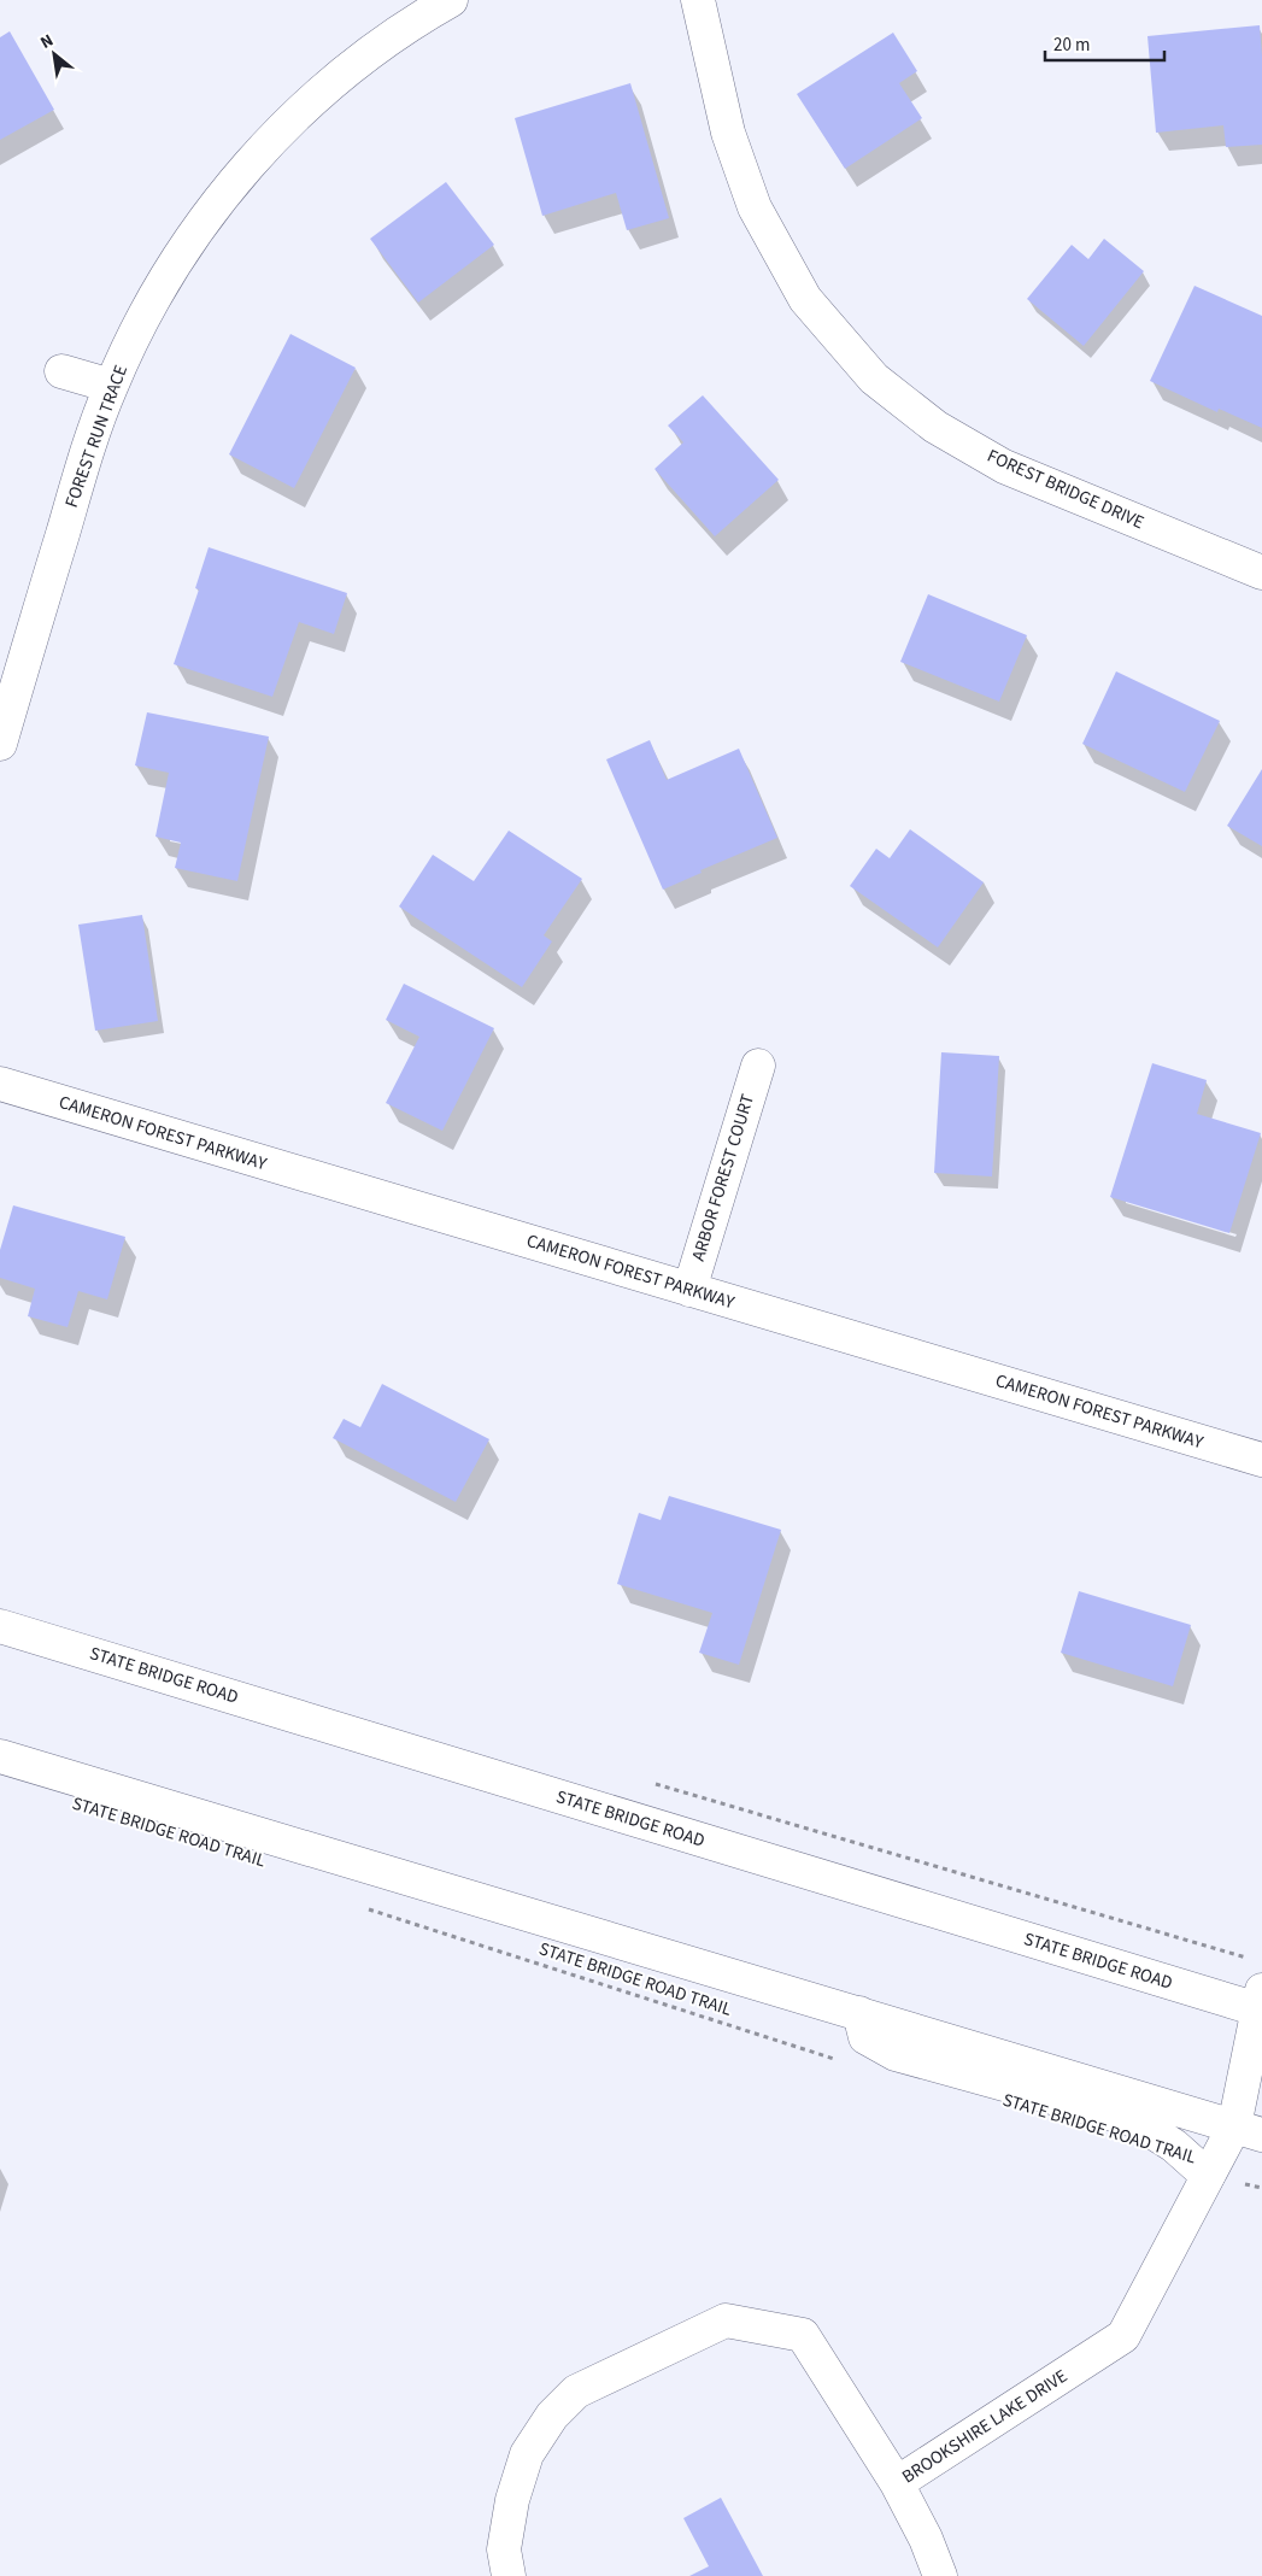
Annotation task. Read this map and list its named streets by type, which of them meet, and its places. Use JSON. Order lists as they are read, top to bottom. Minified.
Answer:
{"streets":{"main road":["FOREST RUN TRACE","FOREST BRIDGE DRIVE","CAMERON FOREST PARKWAY","ARBOR FOREST COURT","STATE BRIDGE ROAD","BROOKSHIRE LAKE DRIVE"],"path":["STATE BRIDGE ROAD TRAIL"]},"crossings":[["CAMERON FOREST PARKWAY","ARBOR FOREST COURT"],["STATE BRIDGE ROAD","BROOKSHIRE LAKE DRIVE"],["STATE BRIDGE ROAD TRAIL","BROOKSHIRE LAKE DRIVE"]],"scale_bar":"20 m","north":"top left"}
